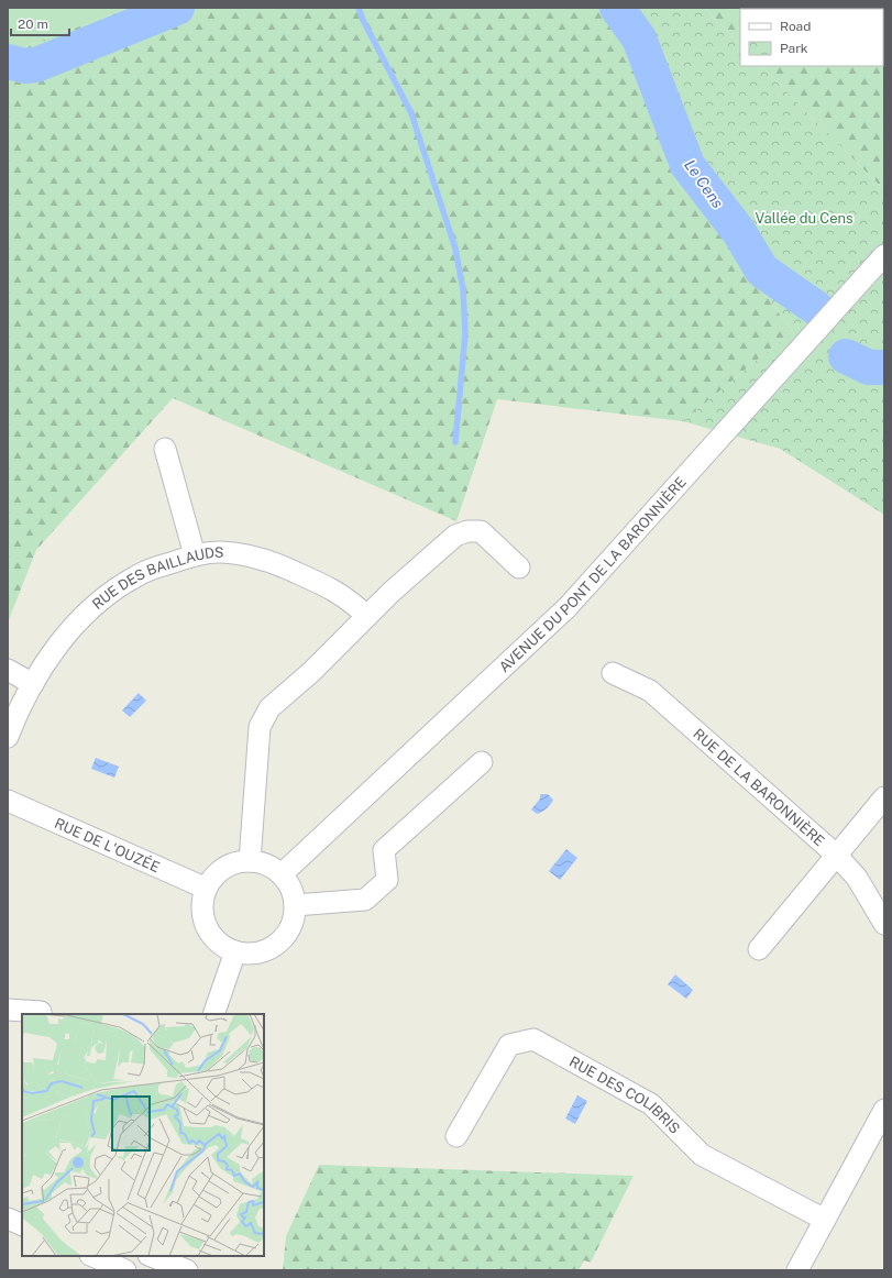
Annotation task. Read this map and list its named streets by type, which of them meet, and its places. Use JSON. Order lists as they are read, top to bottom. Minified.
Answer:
{"streets":{"street":["AVENUE DU PONT DE LA BARONNIÈRE","RUE DES BAILLAUDS","RUE DE LA BARONNIÈRE","RUE DE L'OUZÉE","RUE DES COLIBRIS"]},"crossings":[["AVENUE DU PONT DE LA BARONNIÈRE","RUE DE L'OUZÉE"]],"water":["Le Cens"],"parks":["Vallée du Cens"],"legend":["Road","Park"],"scale_bar":"20 m"}
